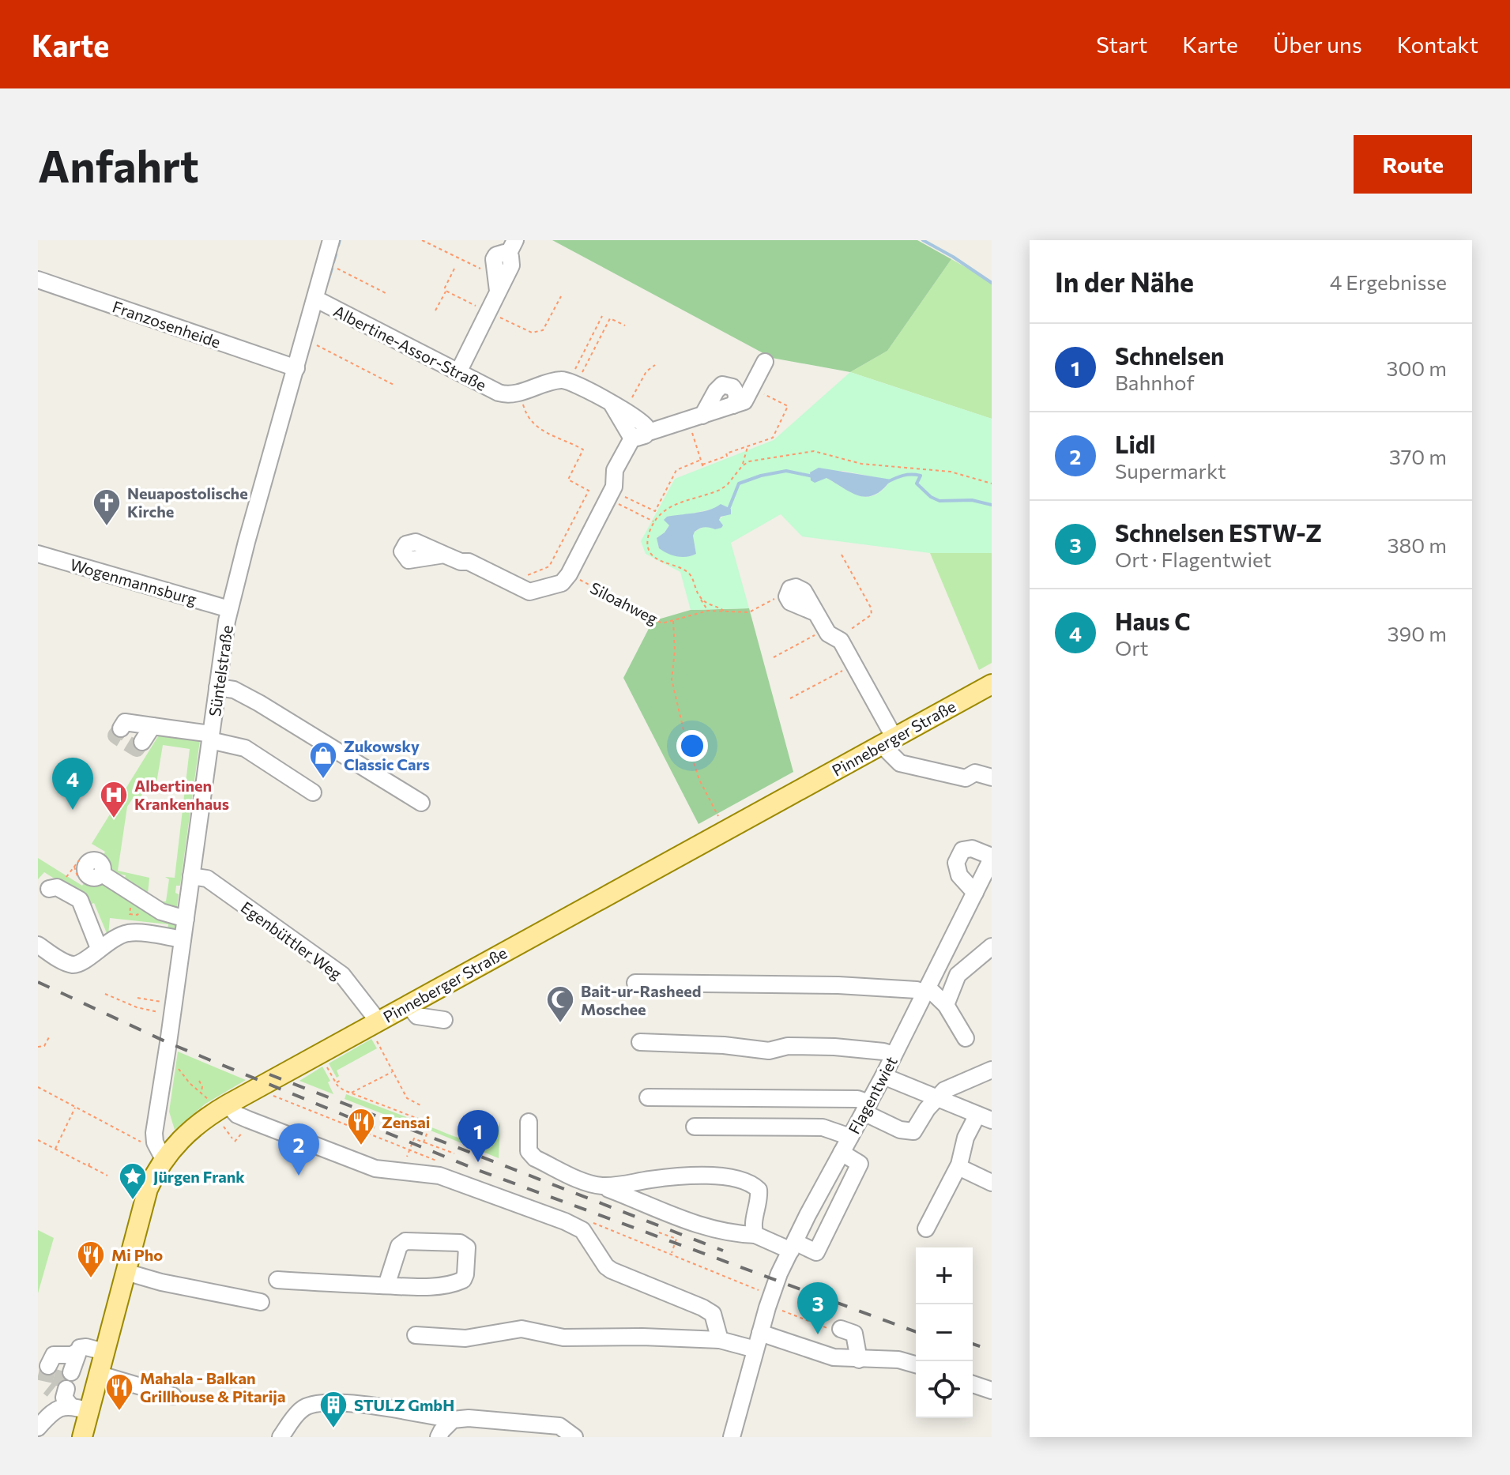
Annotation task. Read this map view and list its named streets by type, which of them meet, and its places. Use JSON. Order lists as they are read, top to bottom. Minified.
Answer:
{"streets":{"main road":["Pinneberger Straße"],"street":["Franzosenheide","Albertine-Assor-Straße","Wogenmannsburg","Süntelstraße","Egenbüttler Weg","Flagentwiet"],"path":["Siloahweg"]},"crossings":[["Franzosenheide","Süntelstraße"],["Albertine-Assor-Straße","Süntelstraße"],["Wogenmannsburg","Süntelstraße"],["Süntelstraße","Pinneberger Straße"],["Süntelstraße","Egenbüttler Weg"],["Pinneberger Straße","Egenbüttler Weg"]],"places":{"church":["Neuapostolische Kirche"],"shop":["Zukowsky Classic Cars"],"hospital":["Albertinen Krankenhaus"],"mosque":["Bait-ur-Rasheed Moschee"],"restaurant":["Zensai","Mi Pho","Mahala - Balkan Grillhouse & Pitarija"],"place":["Jürgen Frank"],"building":["STULZ GmbH"]},"page":{"header":"Karte","nav":["Start","Karte","Über uns","Kontakt"],"buttons":"Route","title":"Anfahrt","heading":["In der Nähe","4 Ergebnisse"],"list":[{"mark":"1","name":"Schnelsen","note":"Bahnhof","value":"300 m"},{"mark":"2","name":"Lidl","note":"Supermarkt","value":"370 m"},{"mark":"3","name":"Schnelsen ESTW-Z","note":"Ort · Flagentwiet","value":"380 m"},{"mark":"4","name":"Haus C","note":"Ort","value":"390 m"}],"pins":["4","1","2","3"],"map_buttons":["+","−"]}}
